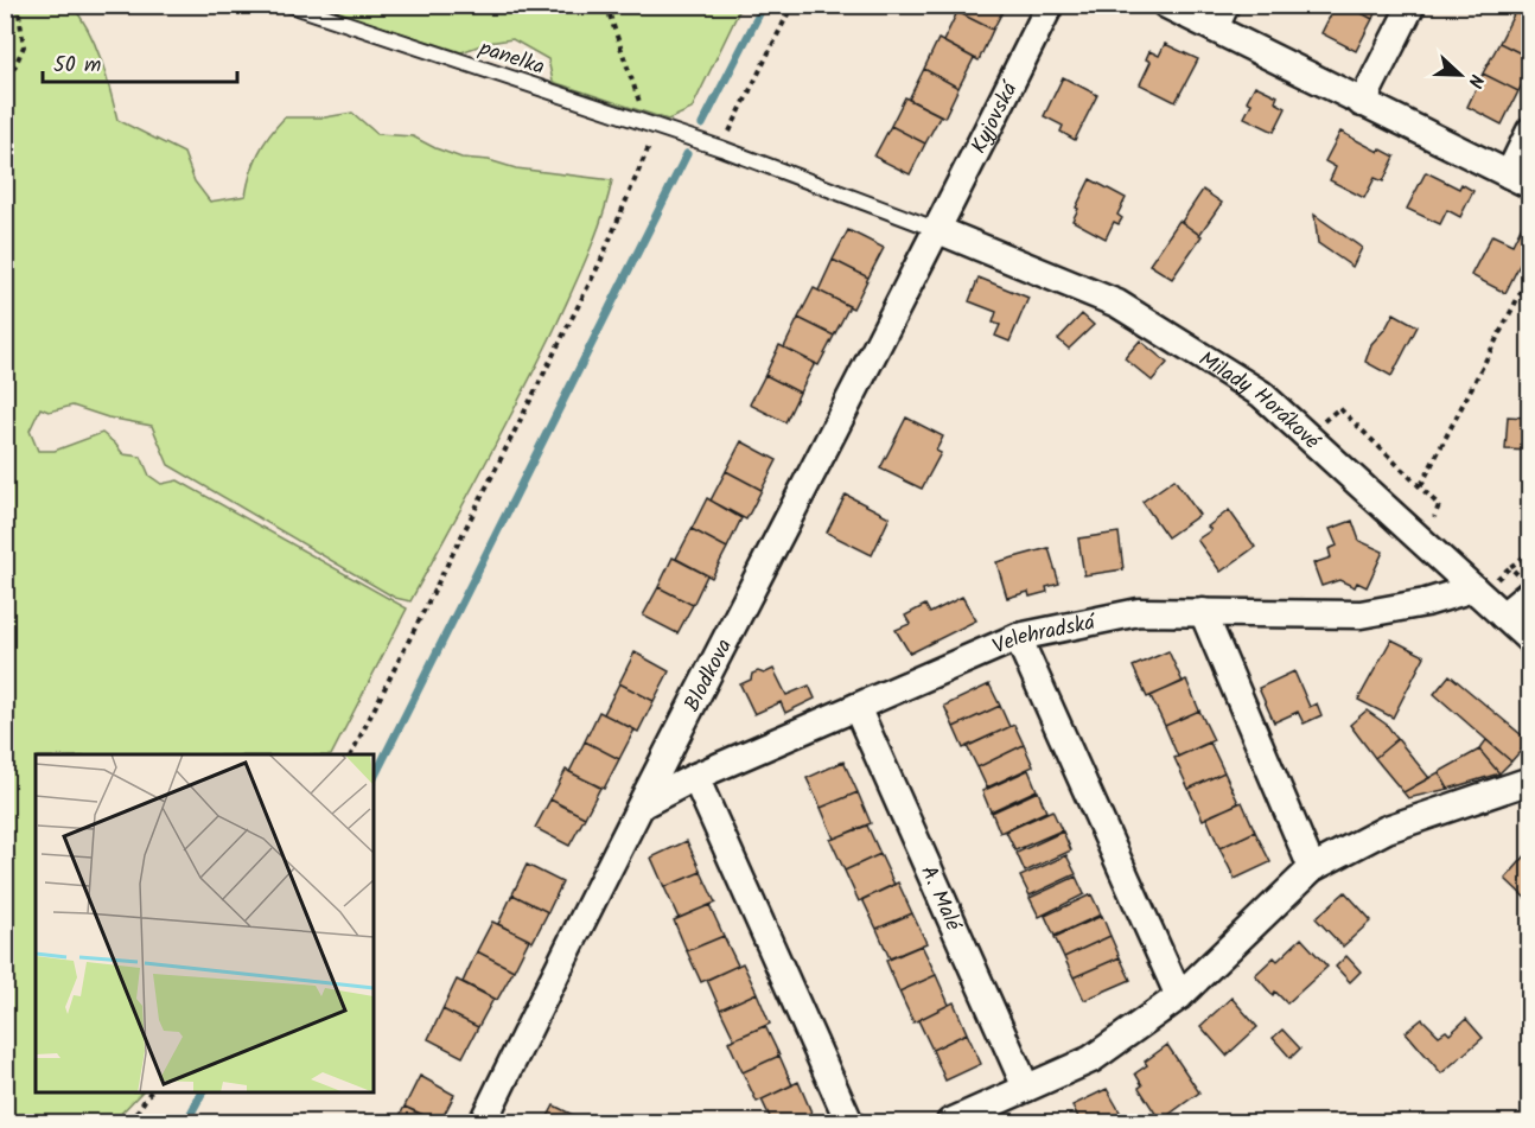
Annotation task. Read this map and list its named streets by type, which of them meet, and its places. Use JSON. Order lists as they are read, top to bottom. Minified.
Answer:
{"streets":{"street":["Kyjovská","Milady Horákové","Velehradská","Blodkova","A. Malé"],"lane":["panelka"]},"crossings":[["panelka","Kyjovská"],["panelka","Milady Horákové"],["panelka","Blodkova"],["Kyjovská","Milady Horákové"],["Kyjovská","Blodkova"],["Milady Horákové","Velehradská"],["Milady Horákové","Blodkova"],["Velehradská","Blodkova"],["Velehradská","A. Malé"]],"scale_bar":"50 m","north":"right"}
